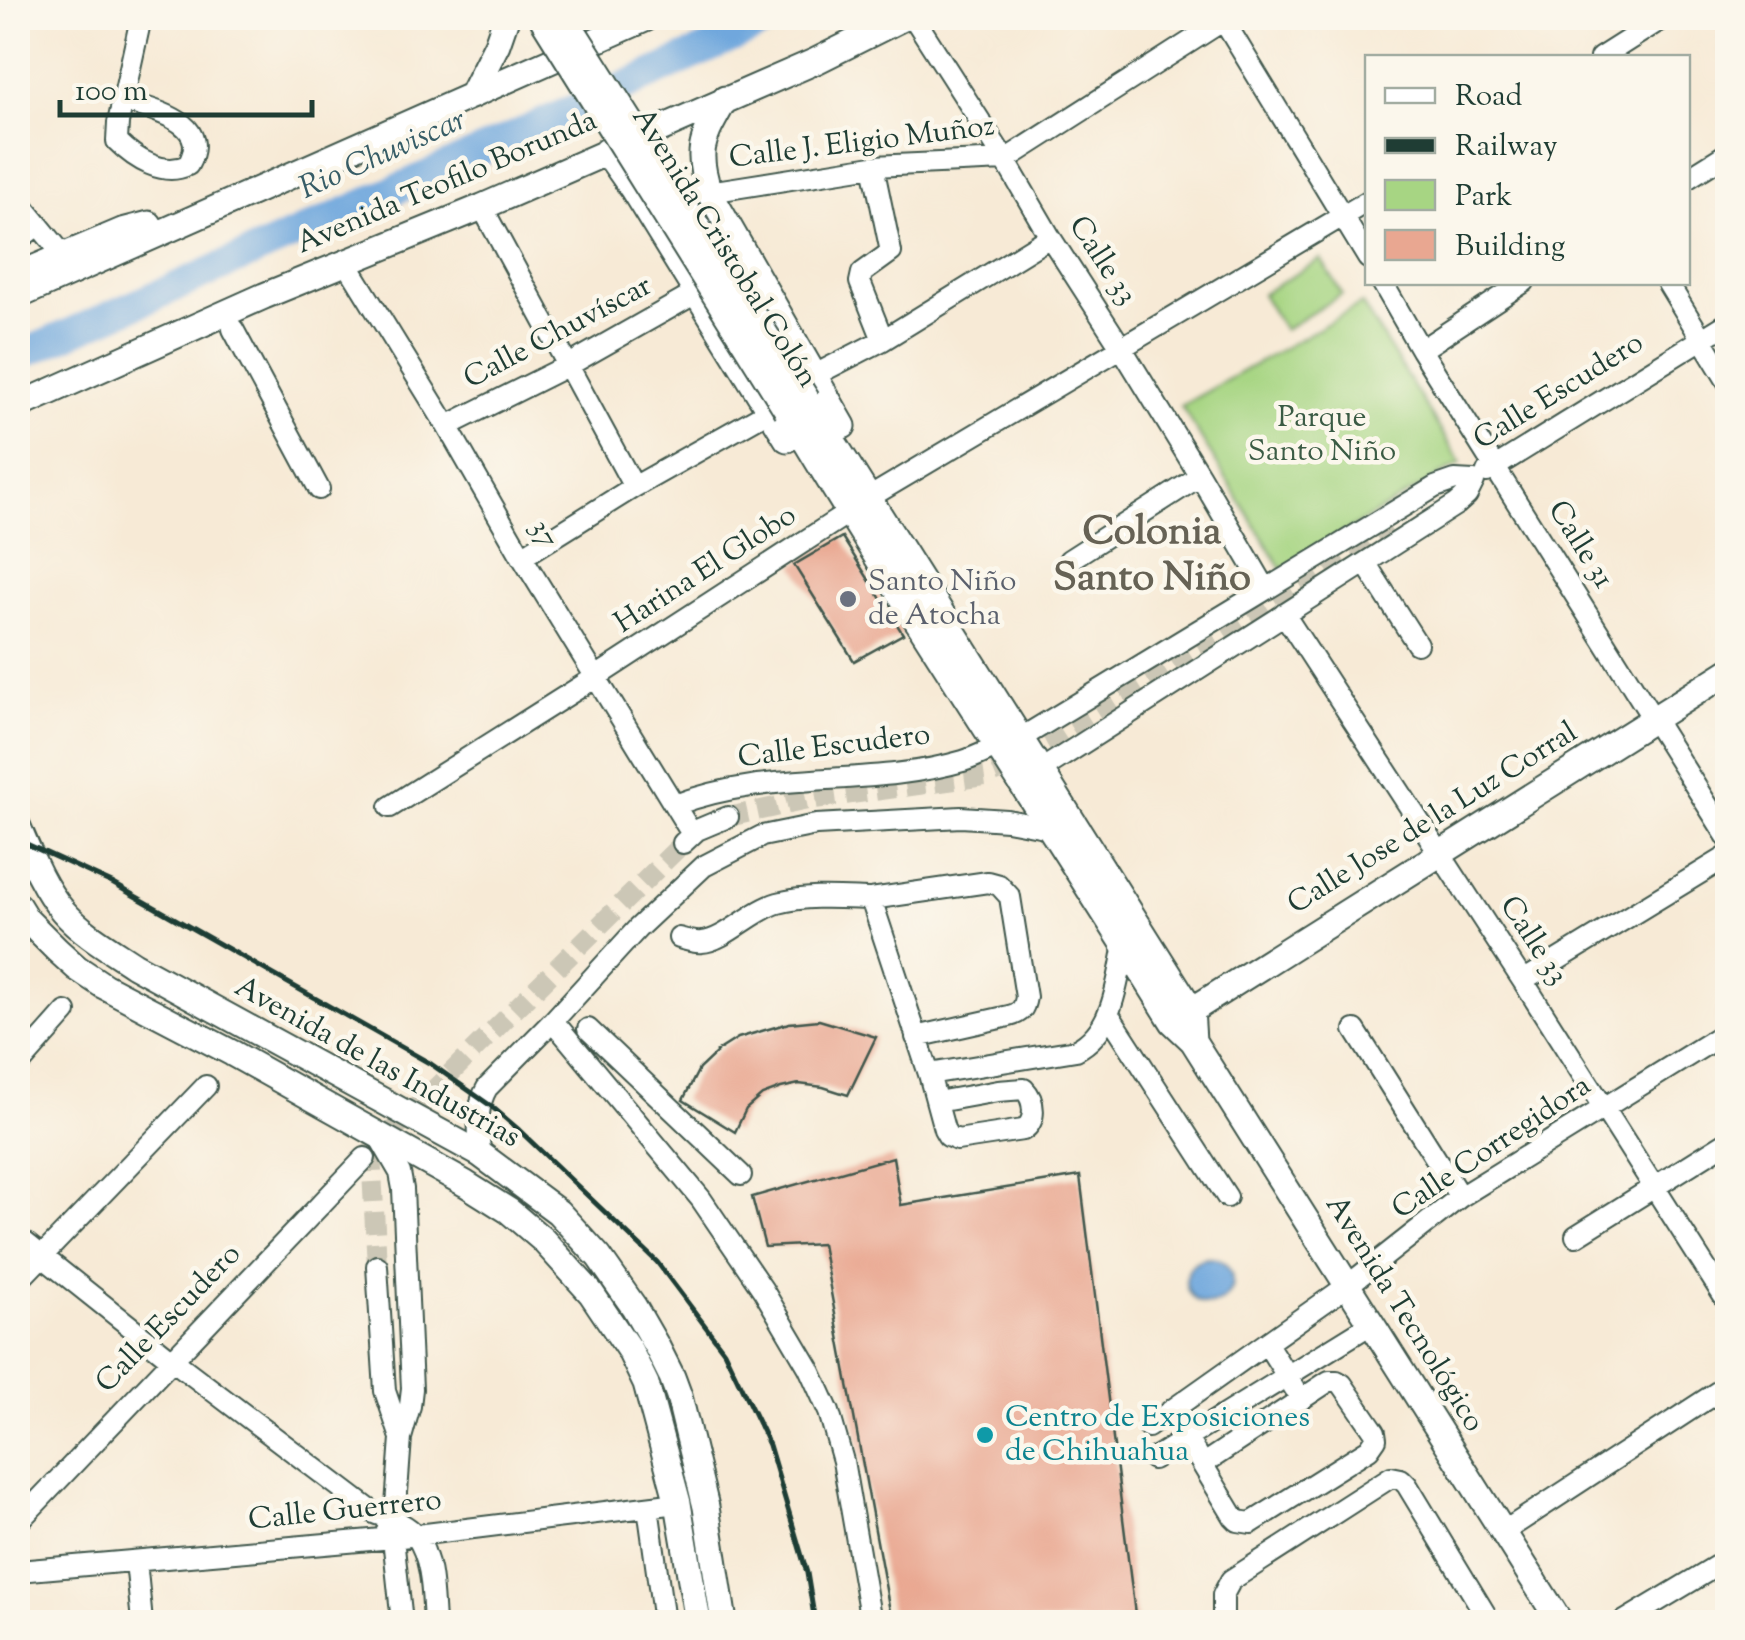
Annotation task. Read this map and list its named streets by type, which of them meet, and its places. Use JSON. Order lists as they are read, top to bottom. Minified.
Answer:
{"streets":{"main road":["Avenida Teofilo Borunda","Avenida Cristobal Colón","Calle Jose de la Luz Corral","Avenida de las Industrias","Avenida Tecnológico"],"street":["Calle J. Eligio Muñoz","Calle 33","Calle Chuvíscar","Calle Escudero","37","Calle 31","Harina El Globo","Calle Corregidora","Calle Guerrero"]},"crossings":[["Calle J. Eligio Muñoz","Calle 33"],["Avenida Teofilo Borunda","37"],["Avenida Cristobal Colón","Harina El Globo"],["Avenida Cristobal Colón","Avenida Tecnológico"],["Calle 33","Calle Escudero"],["Calle 33","Harina El Globo"],["Calle 33","Calle Jose de la Luz Corral"],["Calle 33","Calle Corregidora"],["Calle Chuvíscar","37"],["Calle Escudero","37"],["Calle Escudero","Calle 31"],["Calle Escudero","Avenida Tecnológico"],["37","Harina El Globo"],["Calle 31","Calle Jose de la Luz Corral"],["Harina El Globo","Avenida Tecnológico"],["Calle Jose de la Luz Corral","Avenida Tecnológico"],["Avenida de las Industrias","Calle Guerrero"],["Calle Corregidora","Avenida Tecnológico"]],"districts":["Colonia Santo Niño"],"water":["Rio Chuviscar"],"parks":["Parque Santo Niño"],"places":["Santo Niño de Atocha","Centro de Exposiciones de Chihuahua"],"legend":["Road","Railway","Park","Building"],"scale_bar":"100 m"}
